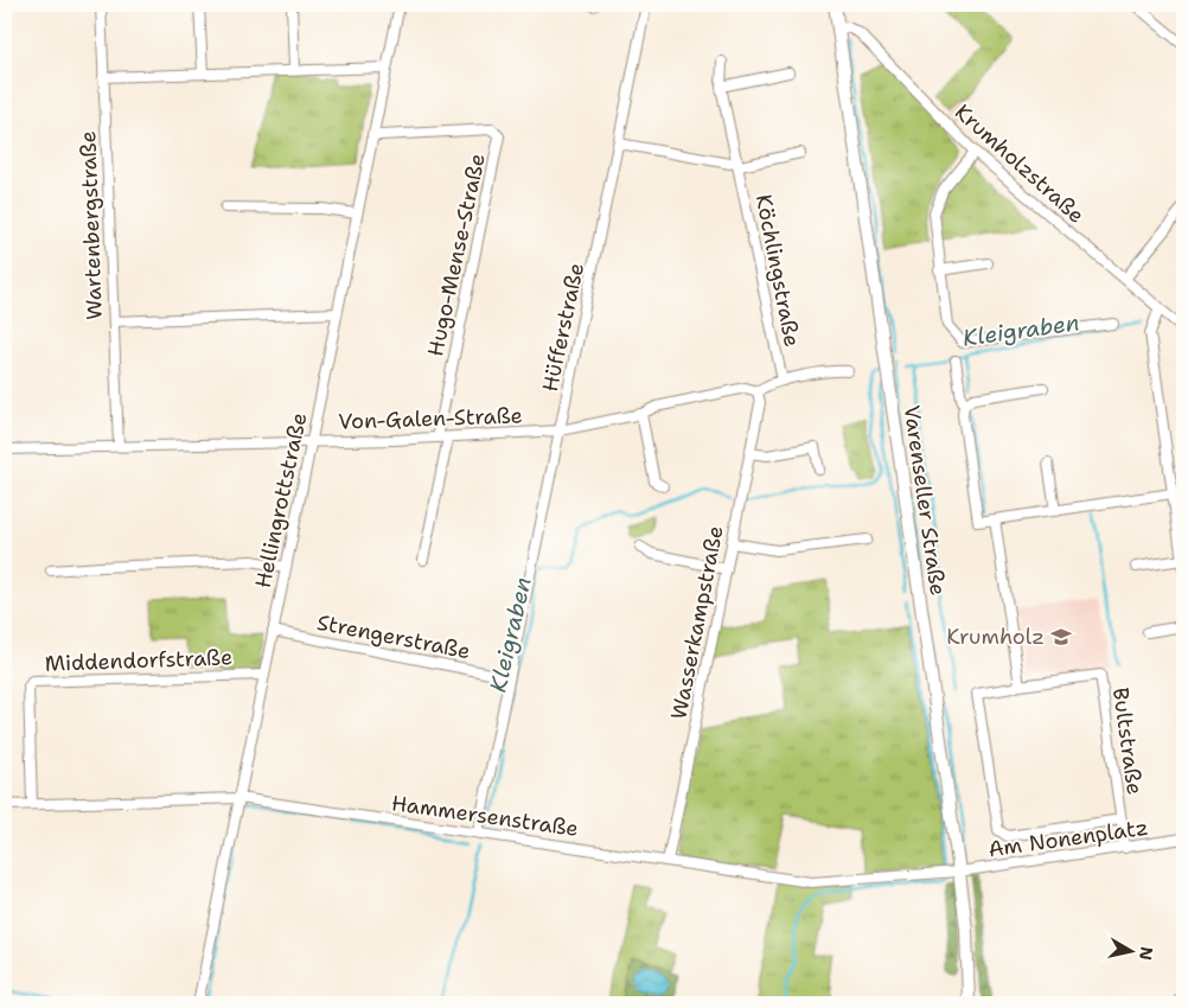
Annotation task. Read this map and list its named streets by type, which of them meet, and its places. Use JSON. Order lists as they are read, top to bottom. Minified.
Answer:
{"streets":{"main road":["Varenseller Straße"],"street":["Krumholzstraße","Wartenbergstraße","Hugo-Mense-Straße","Köchlingstraße","Hüfferstraße","Von-Galen-Straße","Hellingrottstraße","Wasserkampstraße","Strengerstraße","Middendorfstraße","Bultstraße","Hammersenstraße","Am Nonenplatz"]},"crossings":[["Krumholzstraße","Varenseller Straße"],["Wartenbergstraße","Von-Galen-Straße"],["Hugo-Mense-Straße","Von-Galen-Straße"],["Hugo-Mense-Straße","Hellingrottstraße"],["Köchlingstraße","Von-Galen-Straße"],["Hüfferstraße","Von-Galen-Straße"],["Hüfferstraße","Strengerstraße"],["Hüfferstraße","Hammersenstraße"],["Von-Galen-Straße","Hellingrottstraße"],["Von-Galen-Straße","Wasserkampstraße"],["Hellingrottstraße","Strengerstraße"],["Hellingrottstraße","Middendorfstraße"],["Hellingrottstraße","Hammersenstraße"],["Varenseller Straße","Hammersenstraße"],["Varenseller Straße","Am Nonenplatz"],["Wasserkampstraße","Hammersenstraße"],["Middendorfstraße","Hammersenstraße"],["Bultstraße","Am Nonenplatz"],["Hammersenstraße","Am Nonenplatz"]],"water":["Kleigraben"],"places":{"school or university":["Krumholz"]},"north":"right"}
